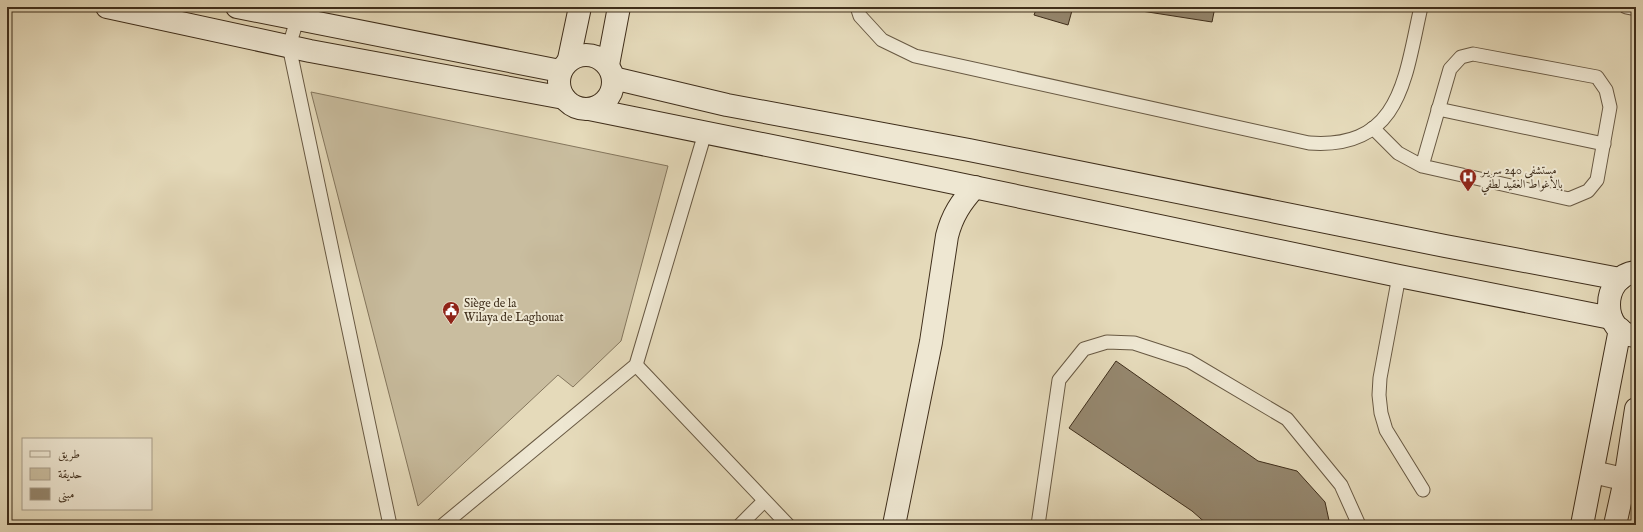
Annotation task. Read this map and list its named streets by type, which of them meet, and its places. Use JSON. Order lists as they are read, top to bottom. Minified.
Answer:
{"places":{"hospital":["مستشفى 240 سريـر بالأغواط العقيد لطفي"],"public building":["Siège de la Wilaya de Laghouat"]},"legend":["طريق","حديقة","مبنى"]}
